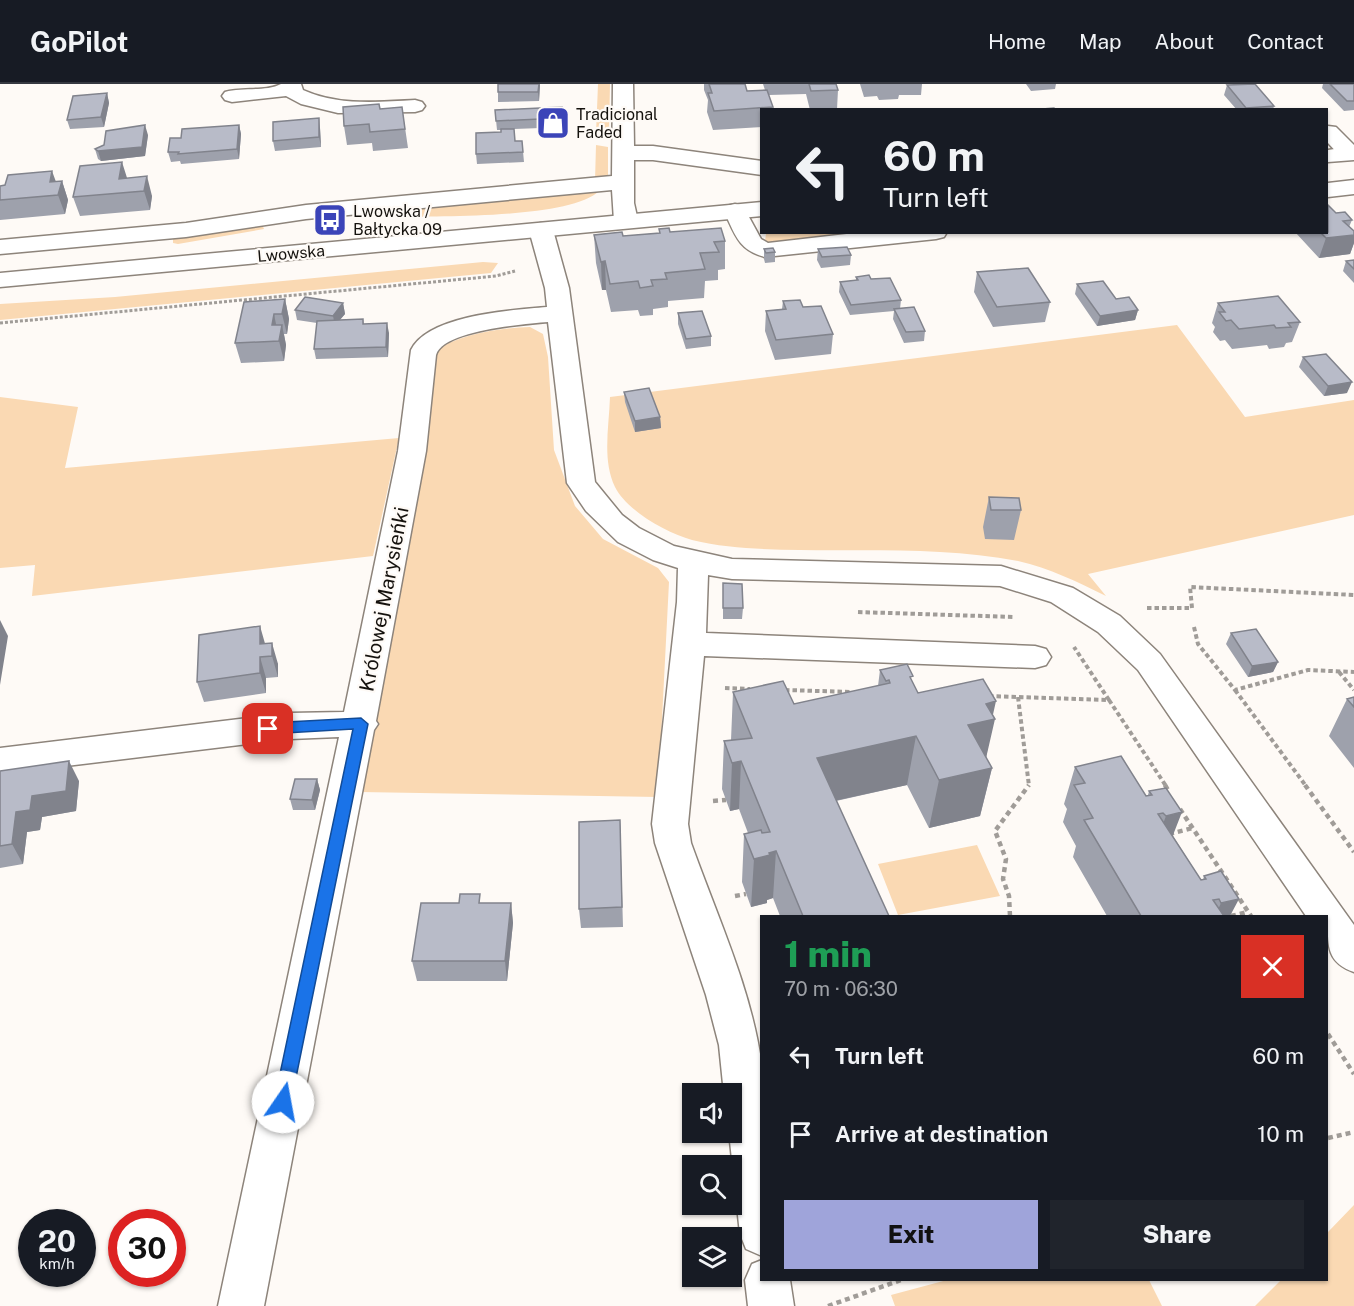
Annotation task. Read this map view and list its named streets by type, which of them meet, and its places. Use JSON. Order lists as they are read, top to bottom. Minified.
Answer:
{"streets":{"street":["Lwowska","Królowej Marysieńki"]},"places":{"shop":["Tradicional Faded"],"bus stop":["Lwowska / Bałtycka 09"]},"page":{"header":"GoPilot","nav":["Home","Map","About","Contact"],"turn":["60 m","Turn left"],"heading":["1 min","70 m · 06:30"],"list":[{"name":"Turn left","value":"60 m"},{"name":"Arrive at destination","value":"10 m"}],"buttons":["Exit","Share"],"speed":"20 km/h","limit":"30"}}
